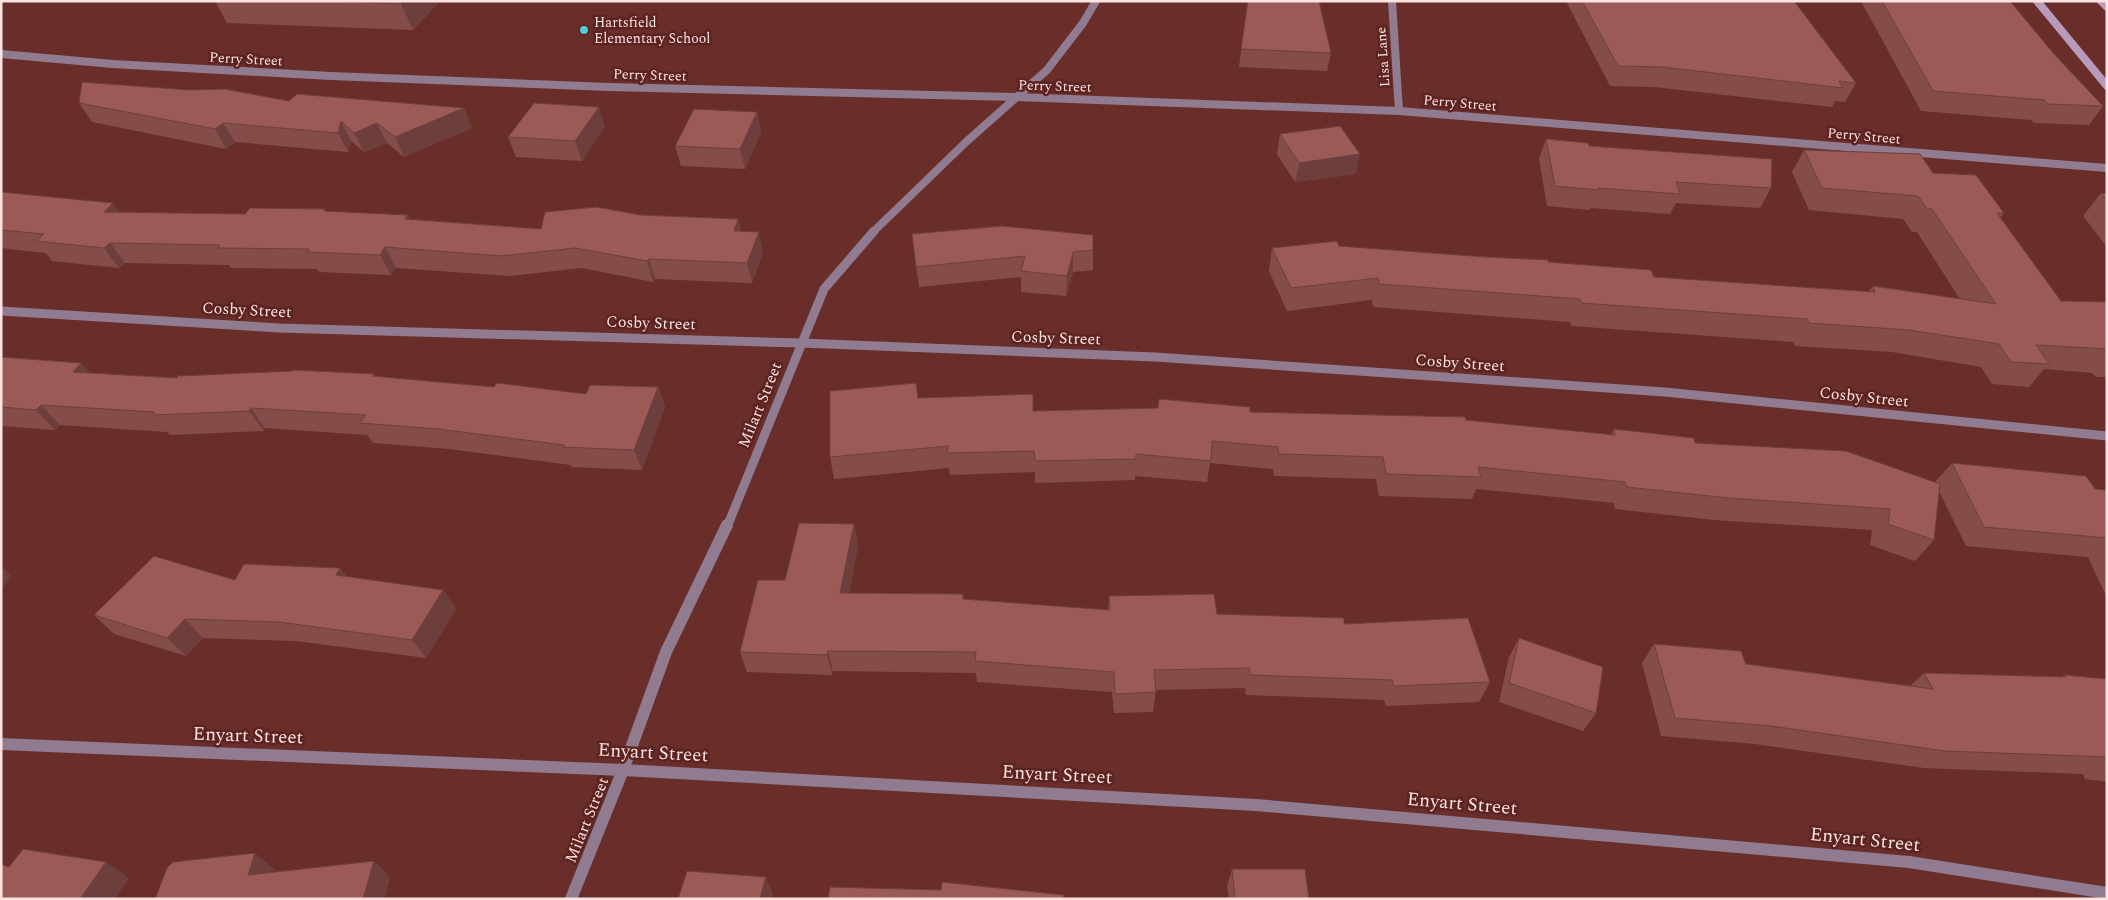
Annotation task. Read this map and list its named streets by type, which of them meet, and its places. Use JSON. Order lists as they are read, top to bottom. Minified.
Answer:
{"streets":{"street":["Lisa Lane","Perry Street","Cosby Street","Milart Street","Enyart Street"]},"crossings":[["Lisa Lane","Perry Street"],["Perry Street","Milart Street"],["Cosby Street","Milart Street"],["Milart Street","Enyart Street"]],"places":["Hartsfield Elementary School"]}
